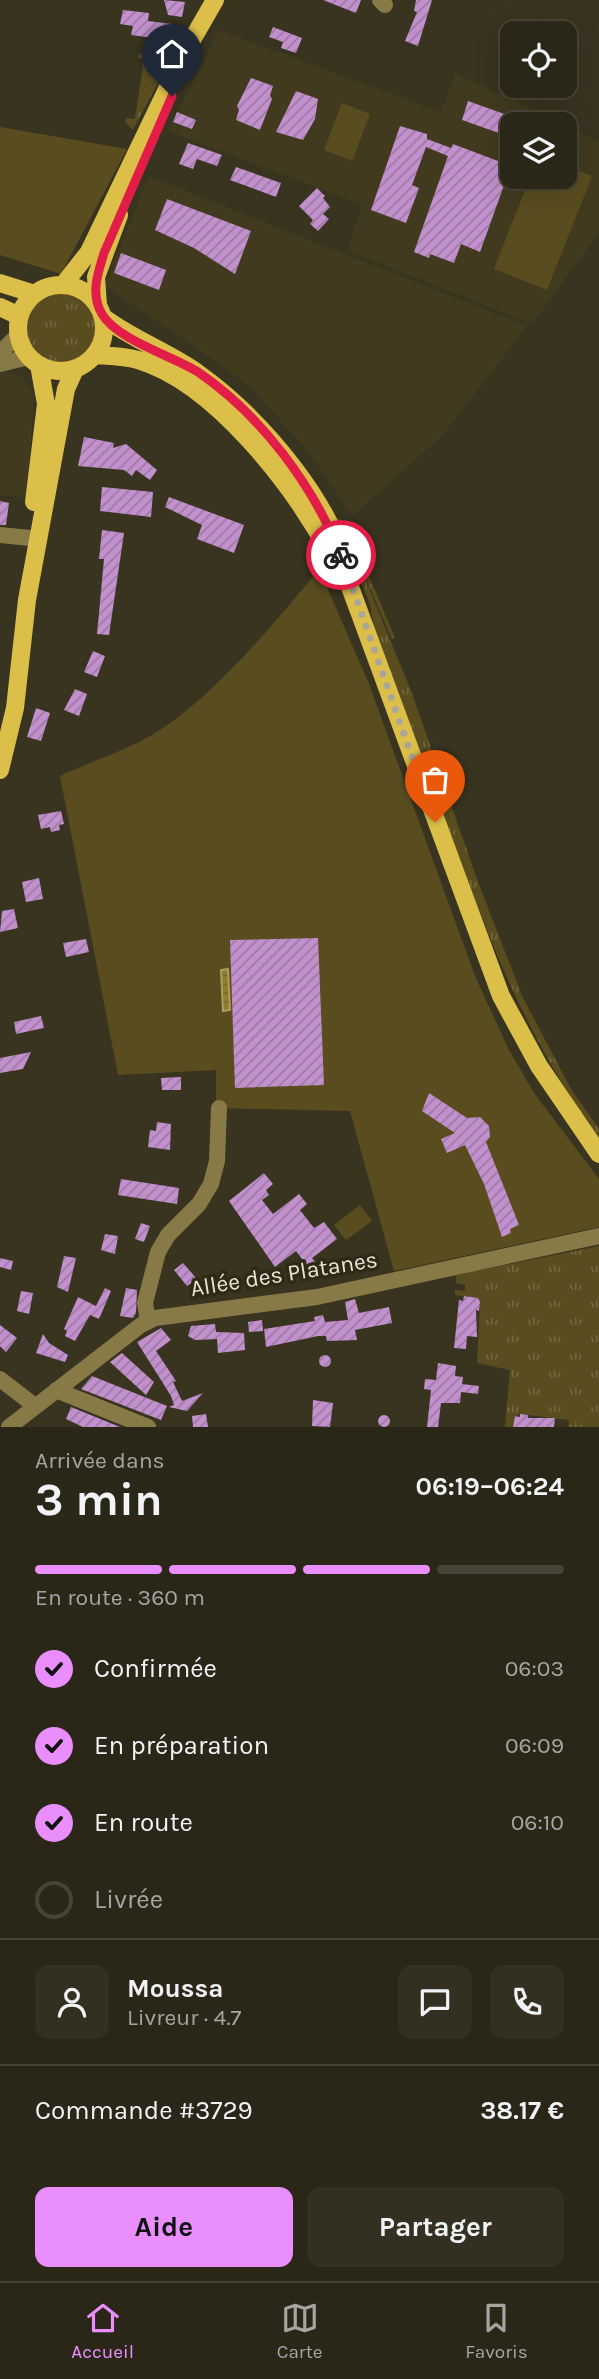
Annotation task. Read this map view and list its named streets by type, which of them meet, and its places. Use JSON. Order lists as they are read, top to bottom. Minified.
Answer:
{"streets":{"street":["Allée des Platanes"]},"page":{"heading":["3 min","Arrivée dans","06:19–06:24"],"panel":["Moussa","Livreur · 4.7","Commande #3729","38.17 €"],"bar":"En route · 360 m","list":[["Confirmée","06:03"],["En préparation","06:09"],["En route","06:10"],"Livrée"],"buttons":["Aide","Partager"],"tabs":["Accueil","Carte","Favoris"]}}
